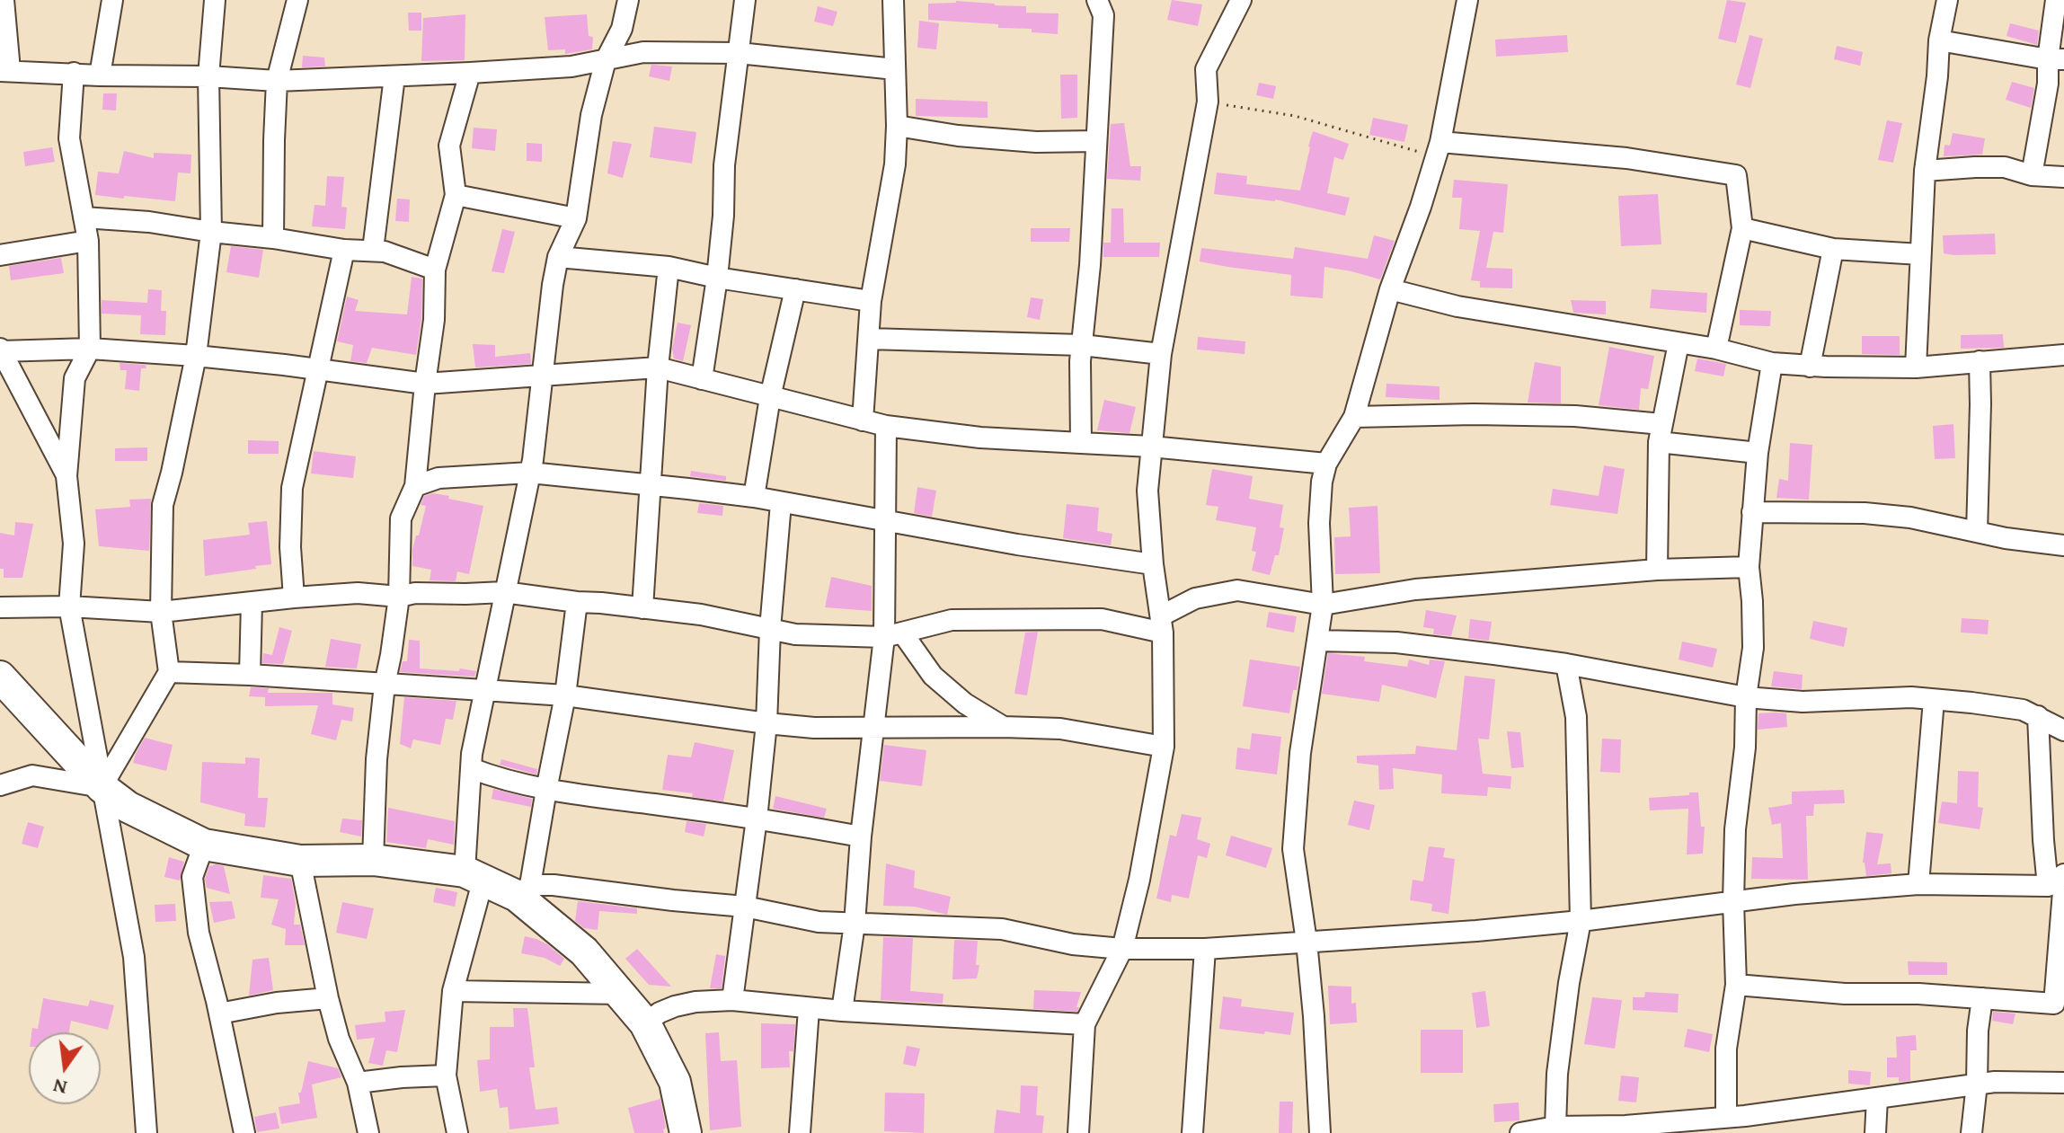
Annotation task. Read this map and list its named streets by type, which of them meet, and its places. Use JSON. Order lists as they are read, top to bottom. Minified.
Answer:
{"north":"bottom"}
